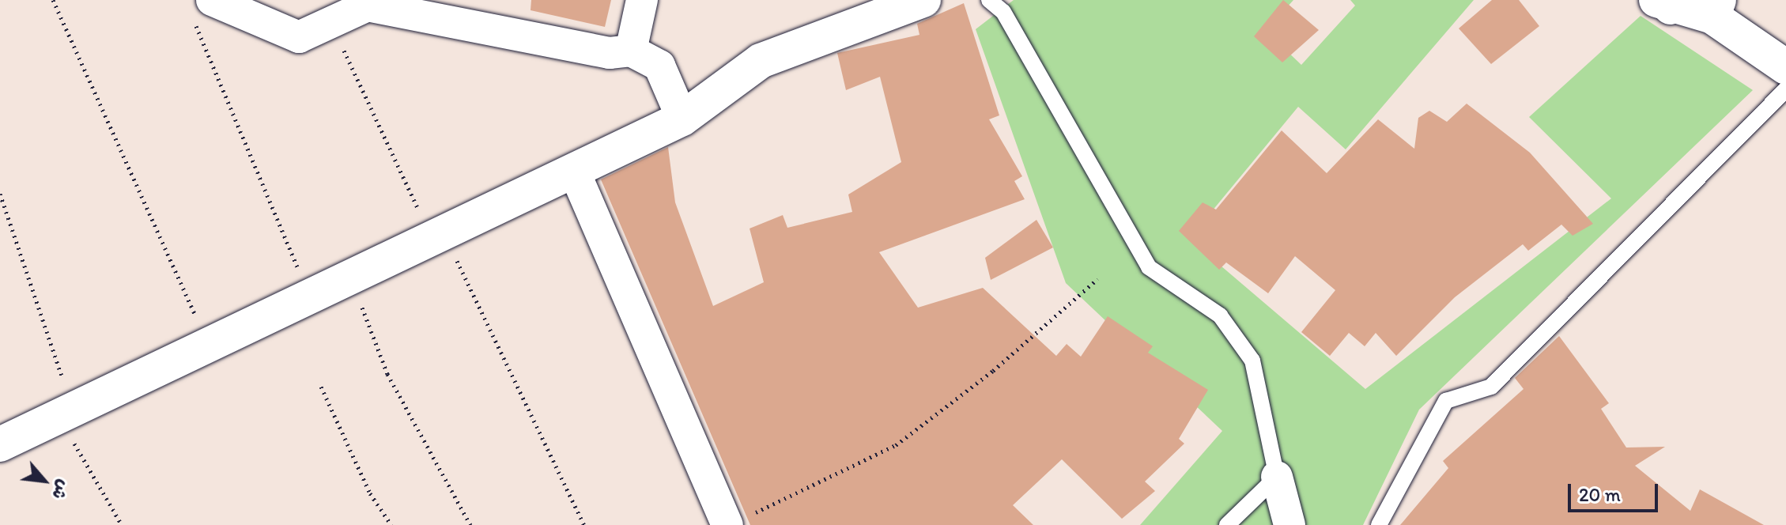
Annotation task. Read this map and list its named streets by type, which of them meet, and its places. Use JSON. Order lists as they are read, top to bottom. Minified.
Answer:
{"scale_bar":"20 m","north":"bottom right"}
